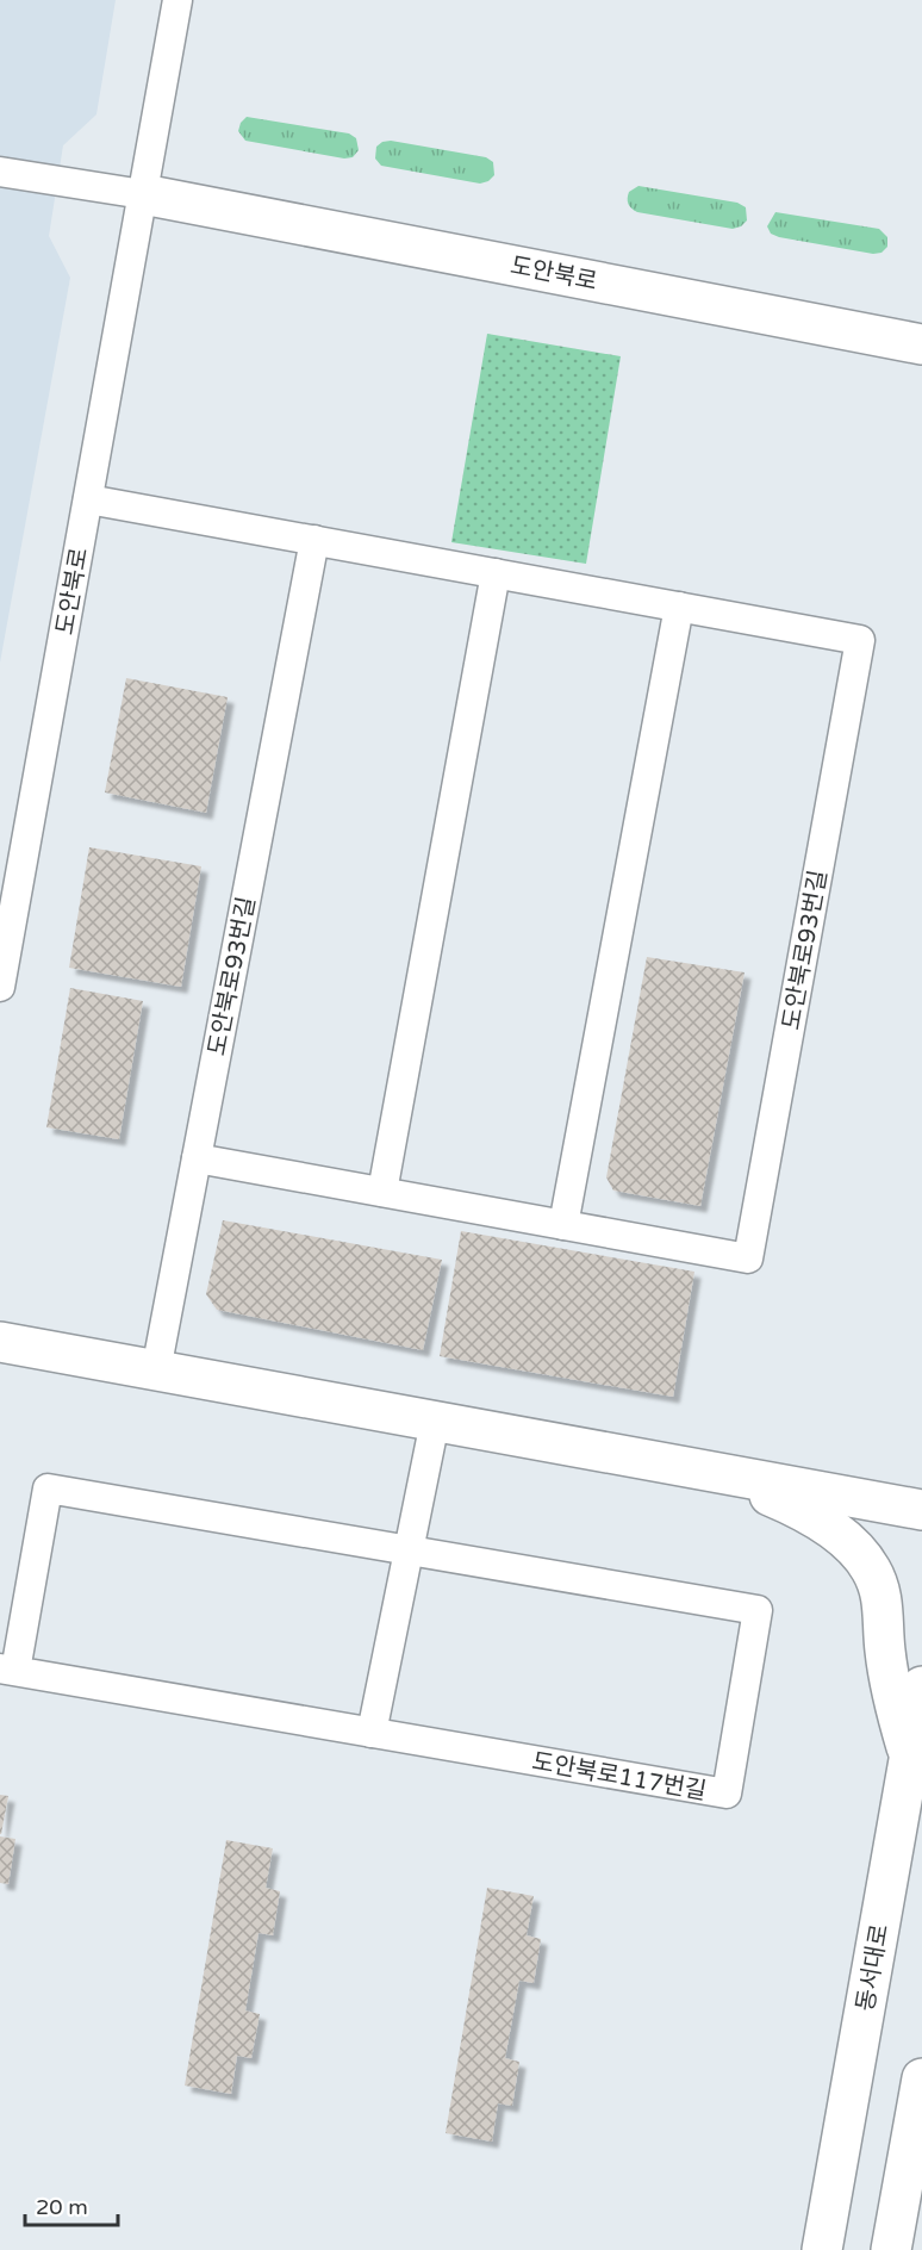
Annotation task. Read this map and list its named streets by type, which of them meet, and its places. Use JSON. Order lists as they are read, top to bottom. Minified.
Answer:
{"streets":{"street":["도안북로","도안북로93번길","도안북로117번길","동서대로"]},"crossings":[["도안북로","도안북로93번길"]],"scale_bar":"20 m"}
